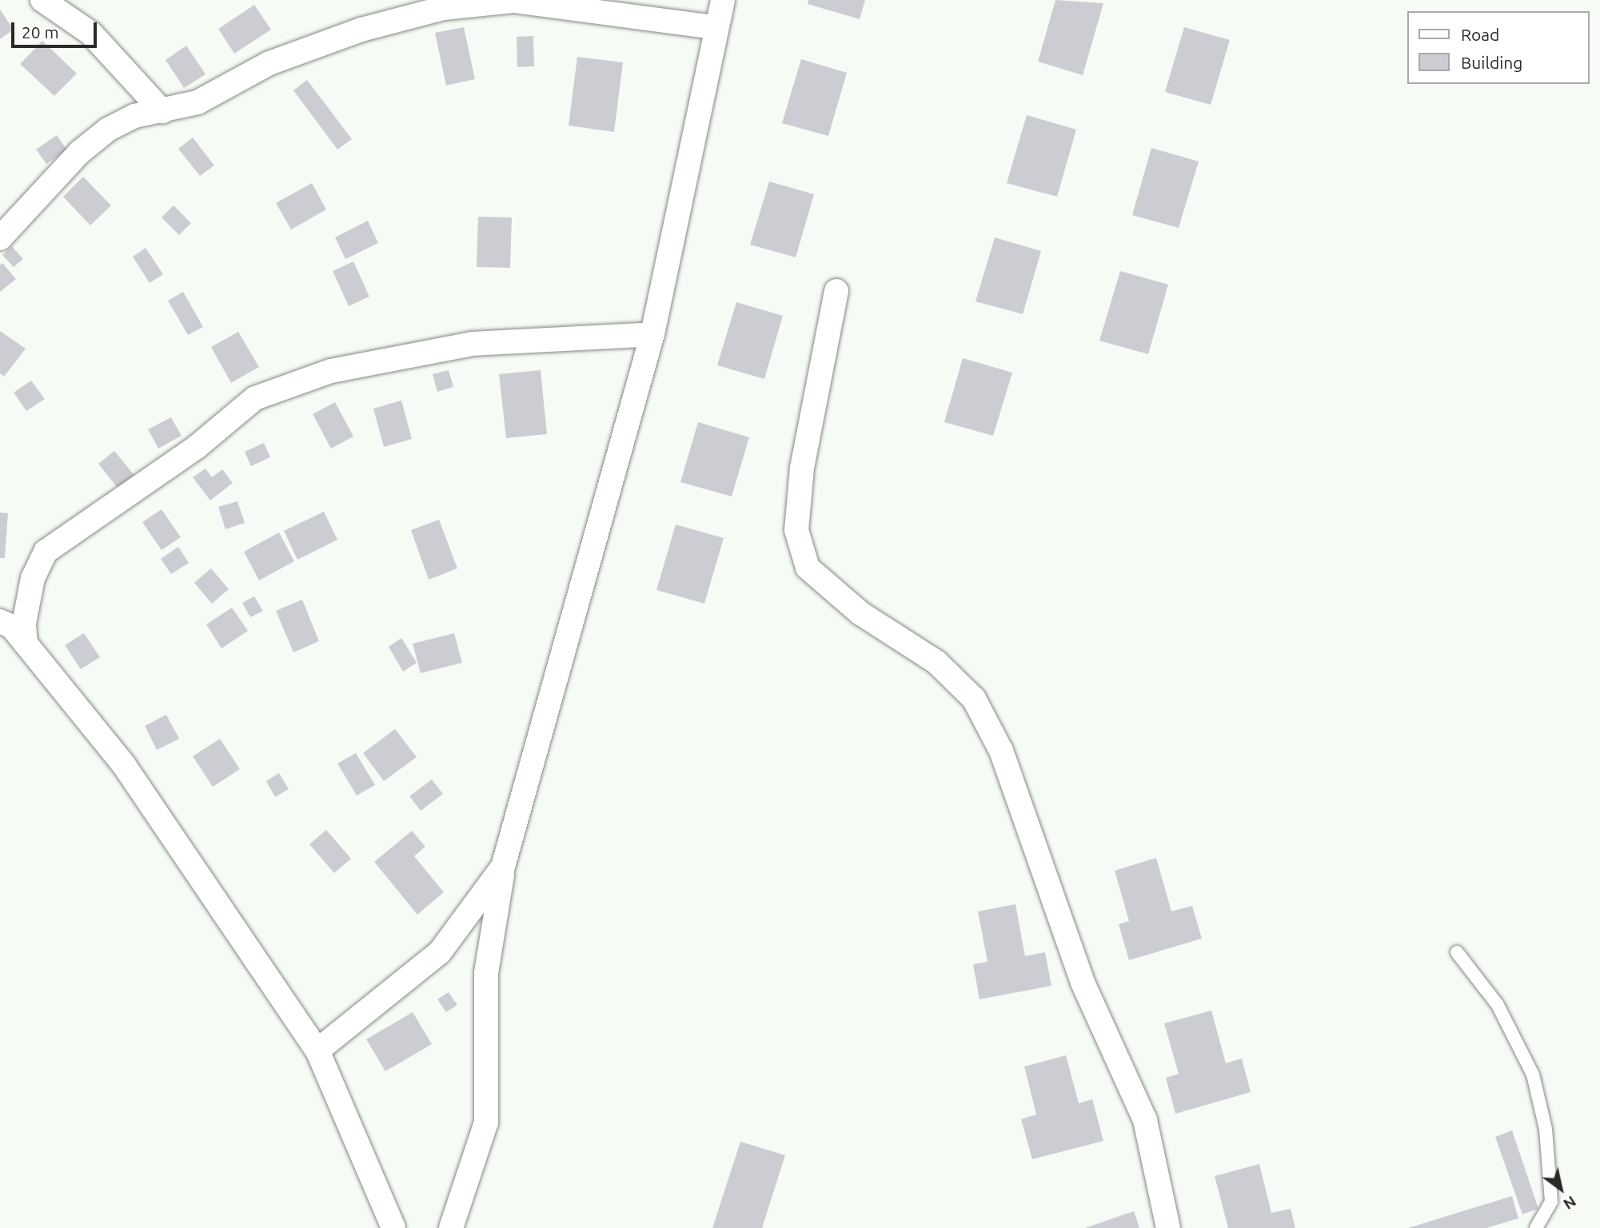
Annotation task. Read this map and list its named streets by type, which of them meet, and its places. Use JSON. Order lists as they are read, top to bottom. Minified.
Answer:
{"legend":["Road","Building"],"scale_bar":"20 m","north":"bottom right"}
